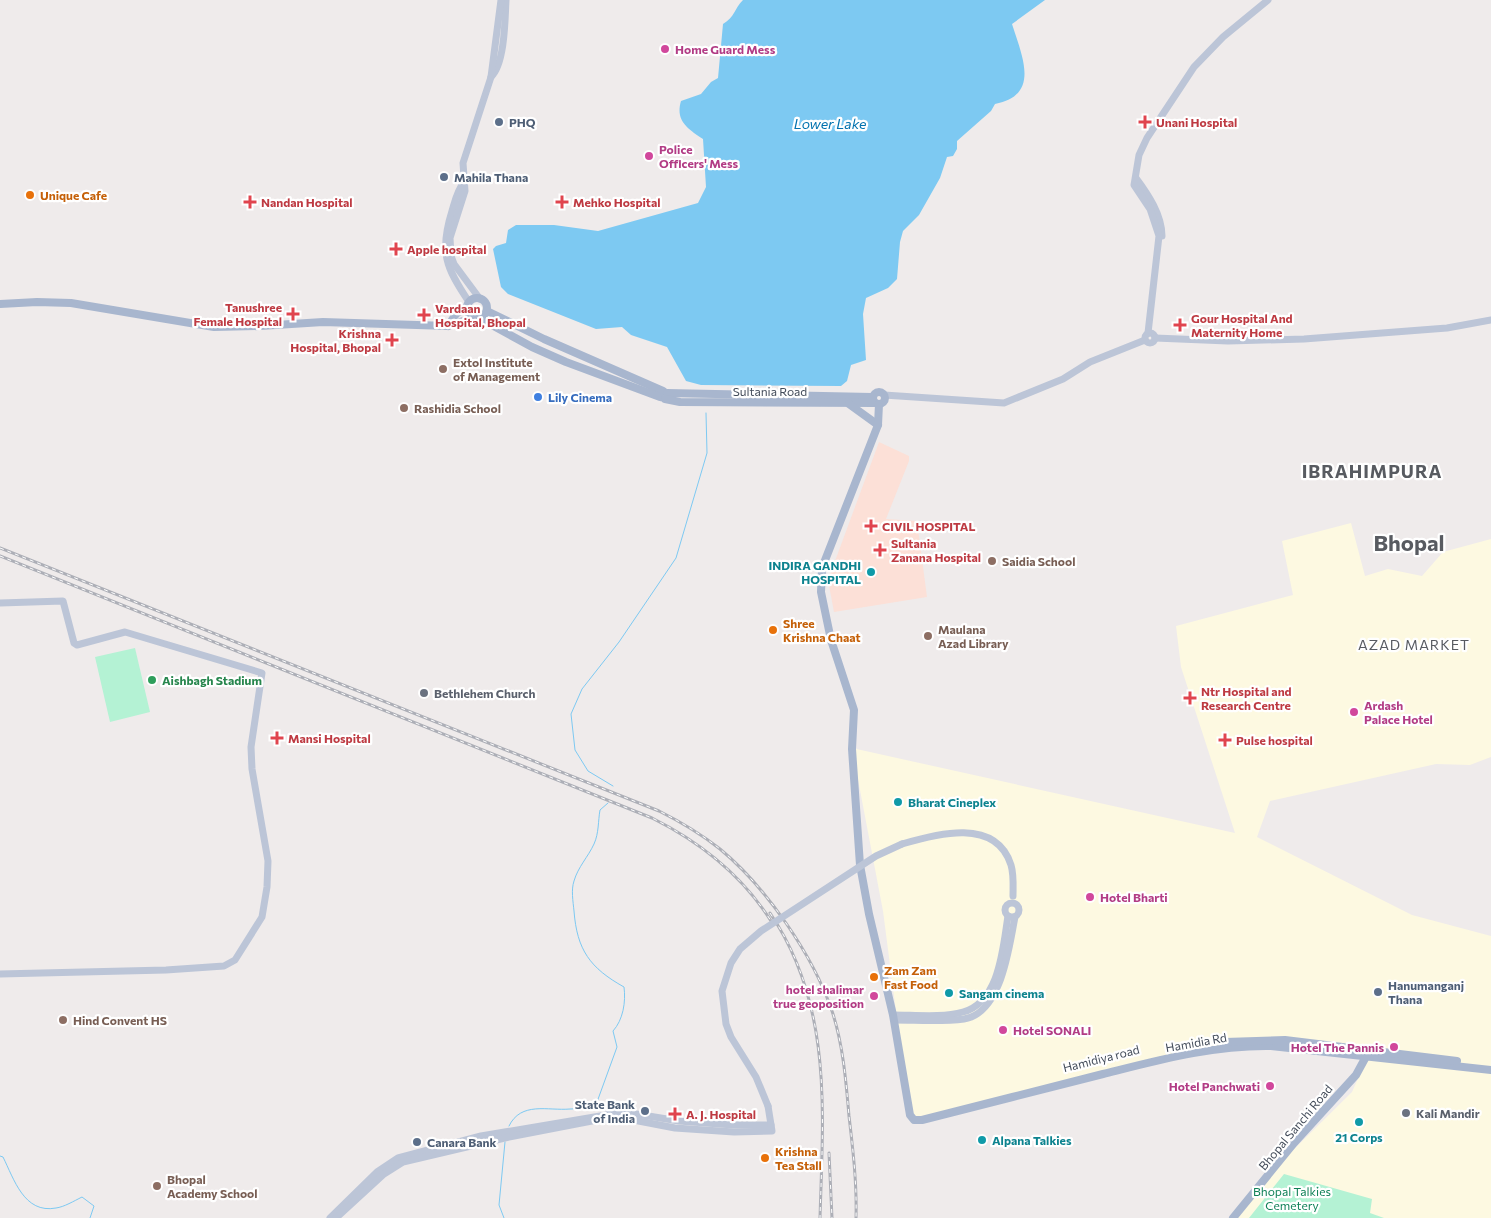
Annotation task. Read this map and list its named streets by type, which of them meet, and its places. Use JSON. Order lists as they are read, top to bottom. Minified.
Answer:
{"streets":{"main road":["Sultania Road","Hamidiya road","Bhopal Sanchi Road"]},"crossings":[["Hamidiya road","Bhopal Sanchi Road"]],"districts":["IBRAHIMPURA","Bhopal","AZAD MARKET"],"water":["Lower Lake"],"parks":["Bhopal Talkies Cemetery"],"places":{"other":["Home Guard Mess","PHQ","Police Officers' Mess","Mahila Thana","Unique Cafe","Extol Institute of Management","Lily Cinema","Rashidia School","Saidia School","INDIRA GANDHI HOSPITAL","Shree Krishna Chaat","Maulana Azad Library","Aishbagh Stadium","Bethlehem Church","Ardash Palace Hotel","Bharat Cineplex","Hotel Bharti","Zam Zam Fast Food","Hanumanganj Thana","Sangam cinema","hotel shalimar true geoposition","Hind Convent HS","Hotel SONALI","Hotel The Pannis","Hotel Panchwati","State Bank of India","Kali Mandir","21 Corps","Alpana Talkies","Canara Bank","Krishna Tea Stall","Bhopal Academy School"],"health":["Unani Hospital","Nandan Hospital","Mehko Hospital","Apple hospital","Tanushree Female Hospital","Vardaan Hospital, Bhopal","Gour Hospital And Maternity Home","Krishna Hospital, Bhopal","CIVIL HOSPITAL","Sultania Zanana Hospital","Ntr Hospital and Research Centre","Mansi Hospital","Pulse hospital","A. J. Hospital"]}}
